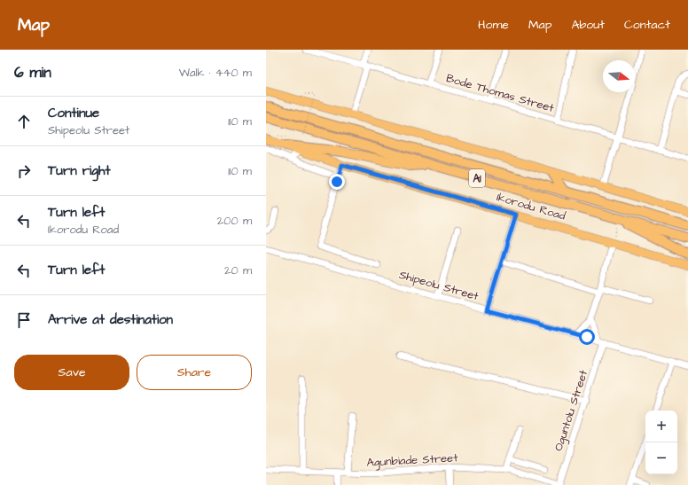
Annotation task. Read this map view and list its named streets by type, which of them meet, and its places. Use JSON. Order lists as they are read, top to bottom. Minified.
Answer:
{"streets":{"highway":["A1","Ikorodu Road"],"street":["Bode Thomas Street","Shipeolu Street","Oguntolu Street","Agunbiade Street"]},"crossings":[["Shipeolu Street","Oguntolu Street"],["Oguntolu Street","Agunbiade Street"]],"north":"right","page":{"header":"Map","nav":["Home","Map","About","Contact"],"heading":["6 min","Walk · 440 m"],"list":[["Continue","Shipeolu Street","110 m"],["Turn right","110 m"],["Turn left","Ikorodu Road","200 m"],["Turn left","20 m"],"Arrive at destination"],"buttons":["Save","Share"],"map_buttons":["+","−"]}}
